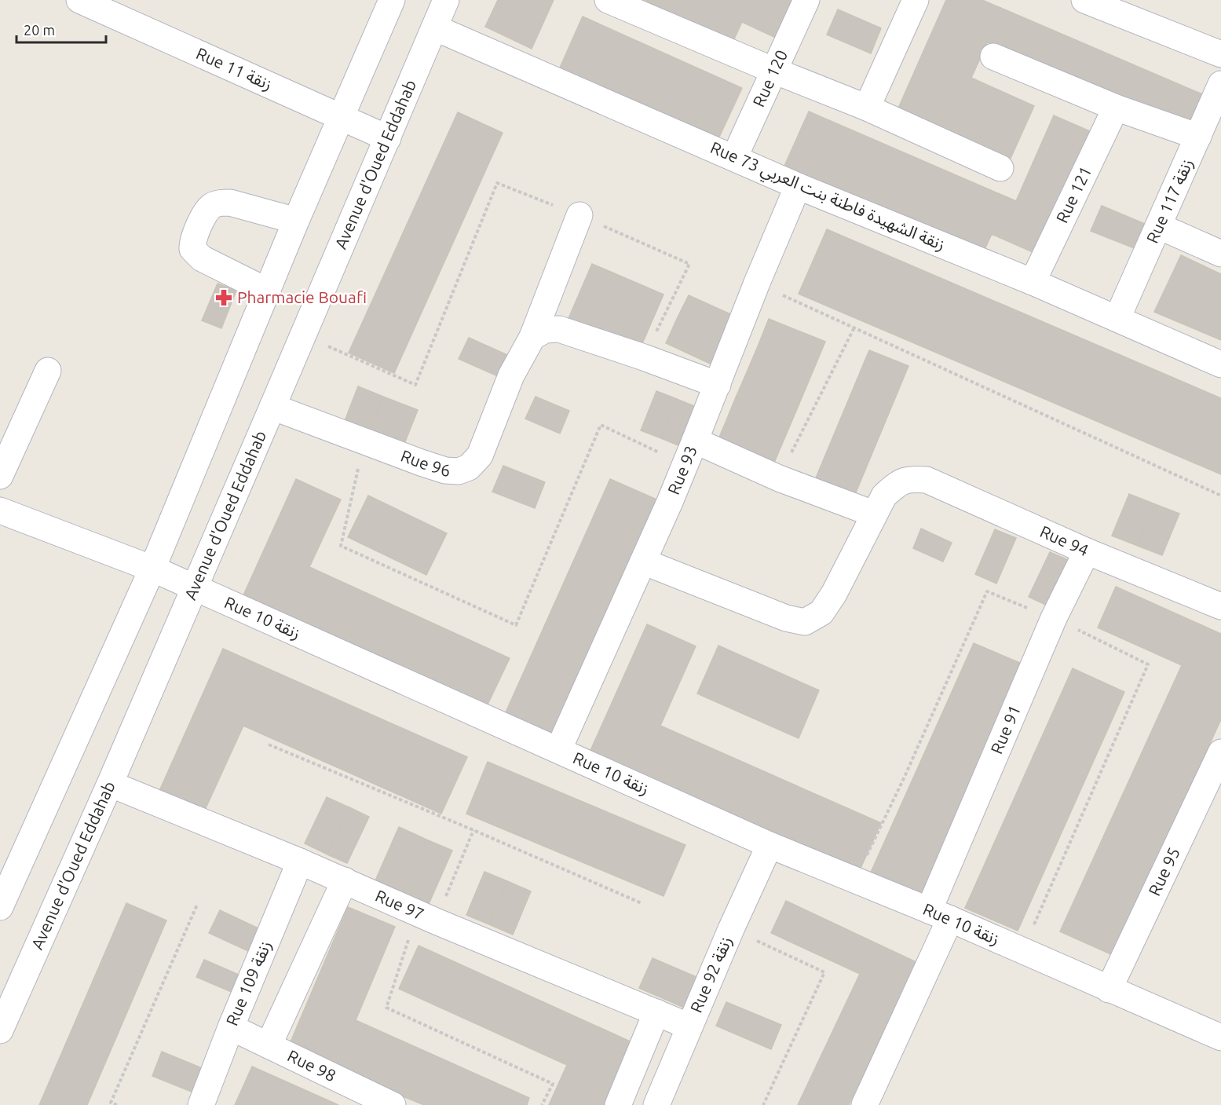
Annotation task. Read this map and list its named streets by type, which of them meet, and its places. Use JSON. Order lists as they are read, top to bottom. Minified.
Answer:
{"streets":{"street":["Rue 11 زنقة","Rue 120","Avenue d'Oued Eddahab","Rue 121","Rue 73 زنقة الشهيدة فاطنة بنت العربي","Rue 117 زنقة","Rue 96","Rue 93","Rue 94","Rue 10 زنقة","Rue 91","Rue 95","Rue 97","Rue 92 زنقة","Rue 109 زنقة","Rue 98"]},"crossings":[["Rue 11 زنقة","Avenue d'Oued Eddahab"],["Rue 120","Rue 73 زنقة الشهيدة فاطنة بنت العربي"],["Avenue d'Oued Eddahab","Rue 73 زنقة الشهيدة فاطنة بنت العربي"],["Avenue d'Oued Eddahab","Rue 96"],["Avenue d'Oued Eddahab","Rue 10 زنقة"],["Avenue d'Oued Eddahab","Rue 97"],["Rue 121","Rue 73 زنقة الشهيدة فاطنة بنت العربي"],["Rue 73 زنقة الشهيدة فاطنة بنت العربي","Rue 117 زنقة"],["Rue 73 زنقة الشهيدة فاطنة بنت العربي","Rue 93"],["Rue 93","Rue 10 زنقة"],["Rue 94","Rue 91"],["Rue 10 زنقة","Rue 91"],["Rue 10 زنقة","Rue 95"],["Rue 10 زنقة","Rue 92 زنقة"],["Rue 97","Rue 92 زنقة"],["Rue 97","Rue 109 زنقة"],["Rue 109 زنقة","Rue 98"]],"places":{"pharmacy":["Pharmacie Bouafi"]},"scale_bar":"20 m"}
